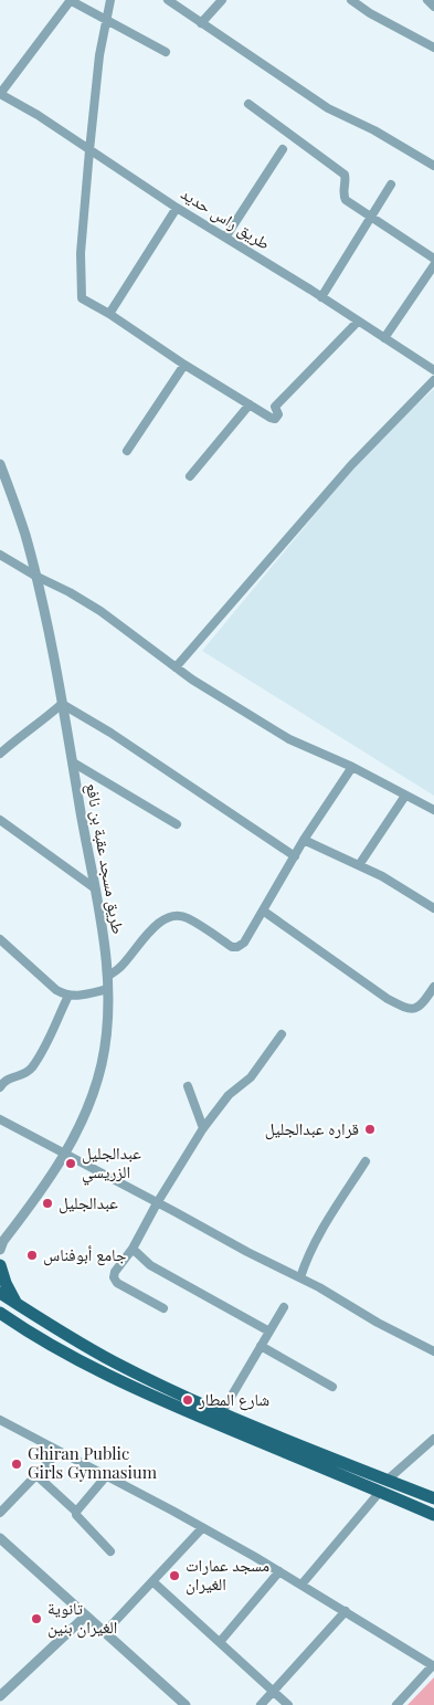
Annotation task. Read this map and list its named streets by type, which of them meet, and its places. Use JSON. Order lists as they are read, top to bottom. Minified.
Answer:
{"streets":{"street":["طريق راس حديد","طريق مسجد عقبة بن نافع"]},"places":["قراره عبدالجليل","عبدالجليل الزريسي","عبدالجليل","جامع أبوفناس","شارع المطار","Ghiran Public Girls Gymnasium","مسجد عمارات الغيران","تانوية الغيران بنين"]}
